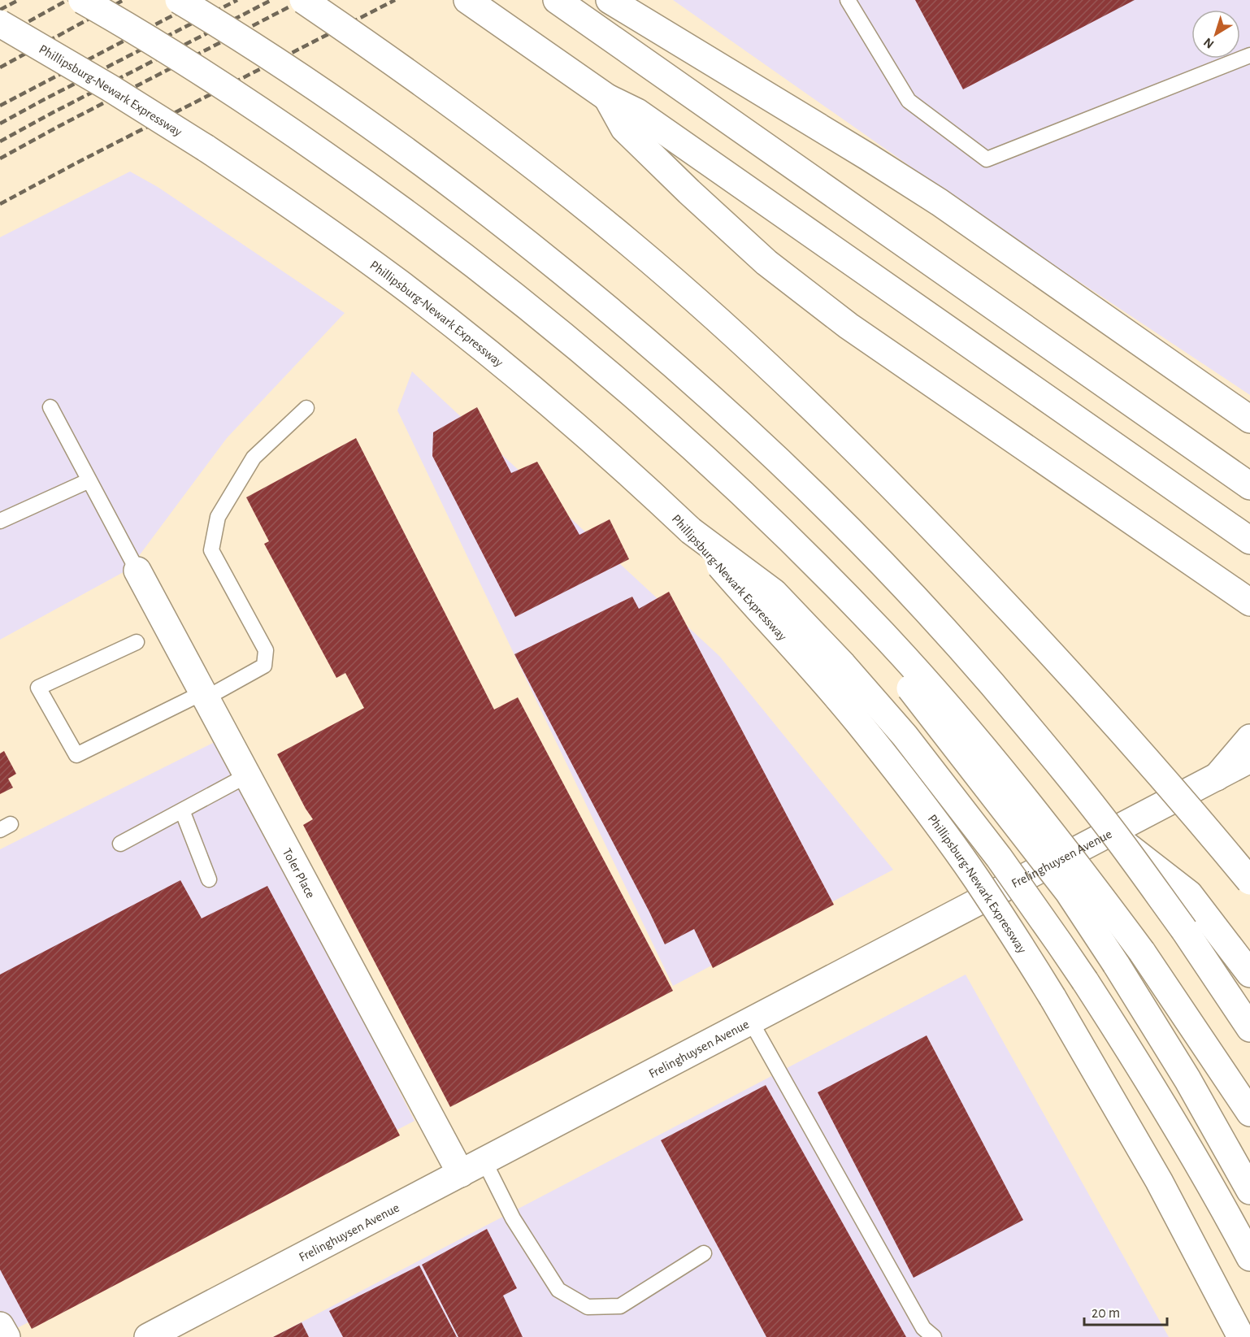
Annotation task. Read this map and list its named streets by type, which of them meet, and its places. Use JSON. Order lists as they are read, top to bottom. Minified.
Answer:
{"streets":{"main road":["Phillipsburg-Newark Expressway","Frelinghuysen Avenue","Toler Place"]},"crossings":[["Frelinghuysen Avenue","Toler Place"]],"scale_bar":"20 m","north":"bottom left"}
